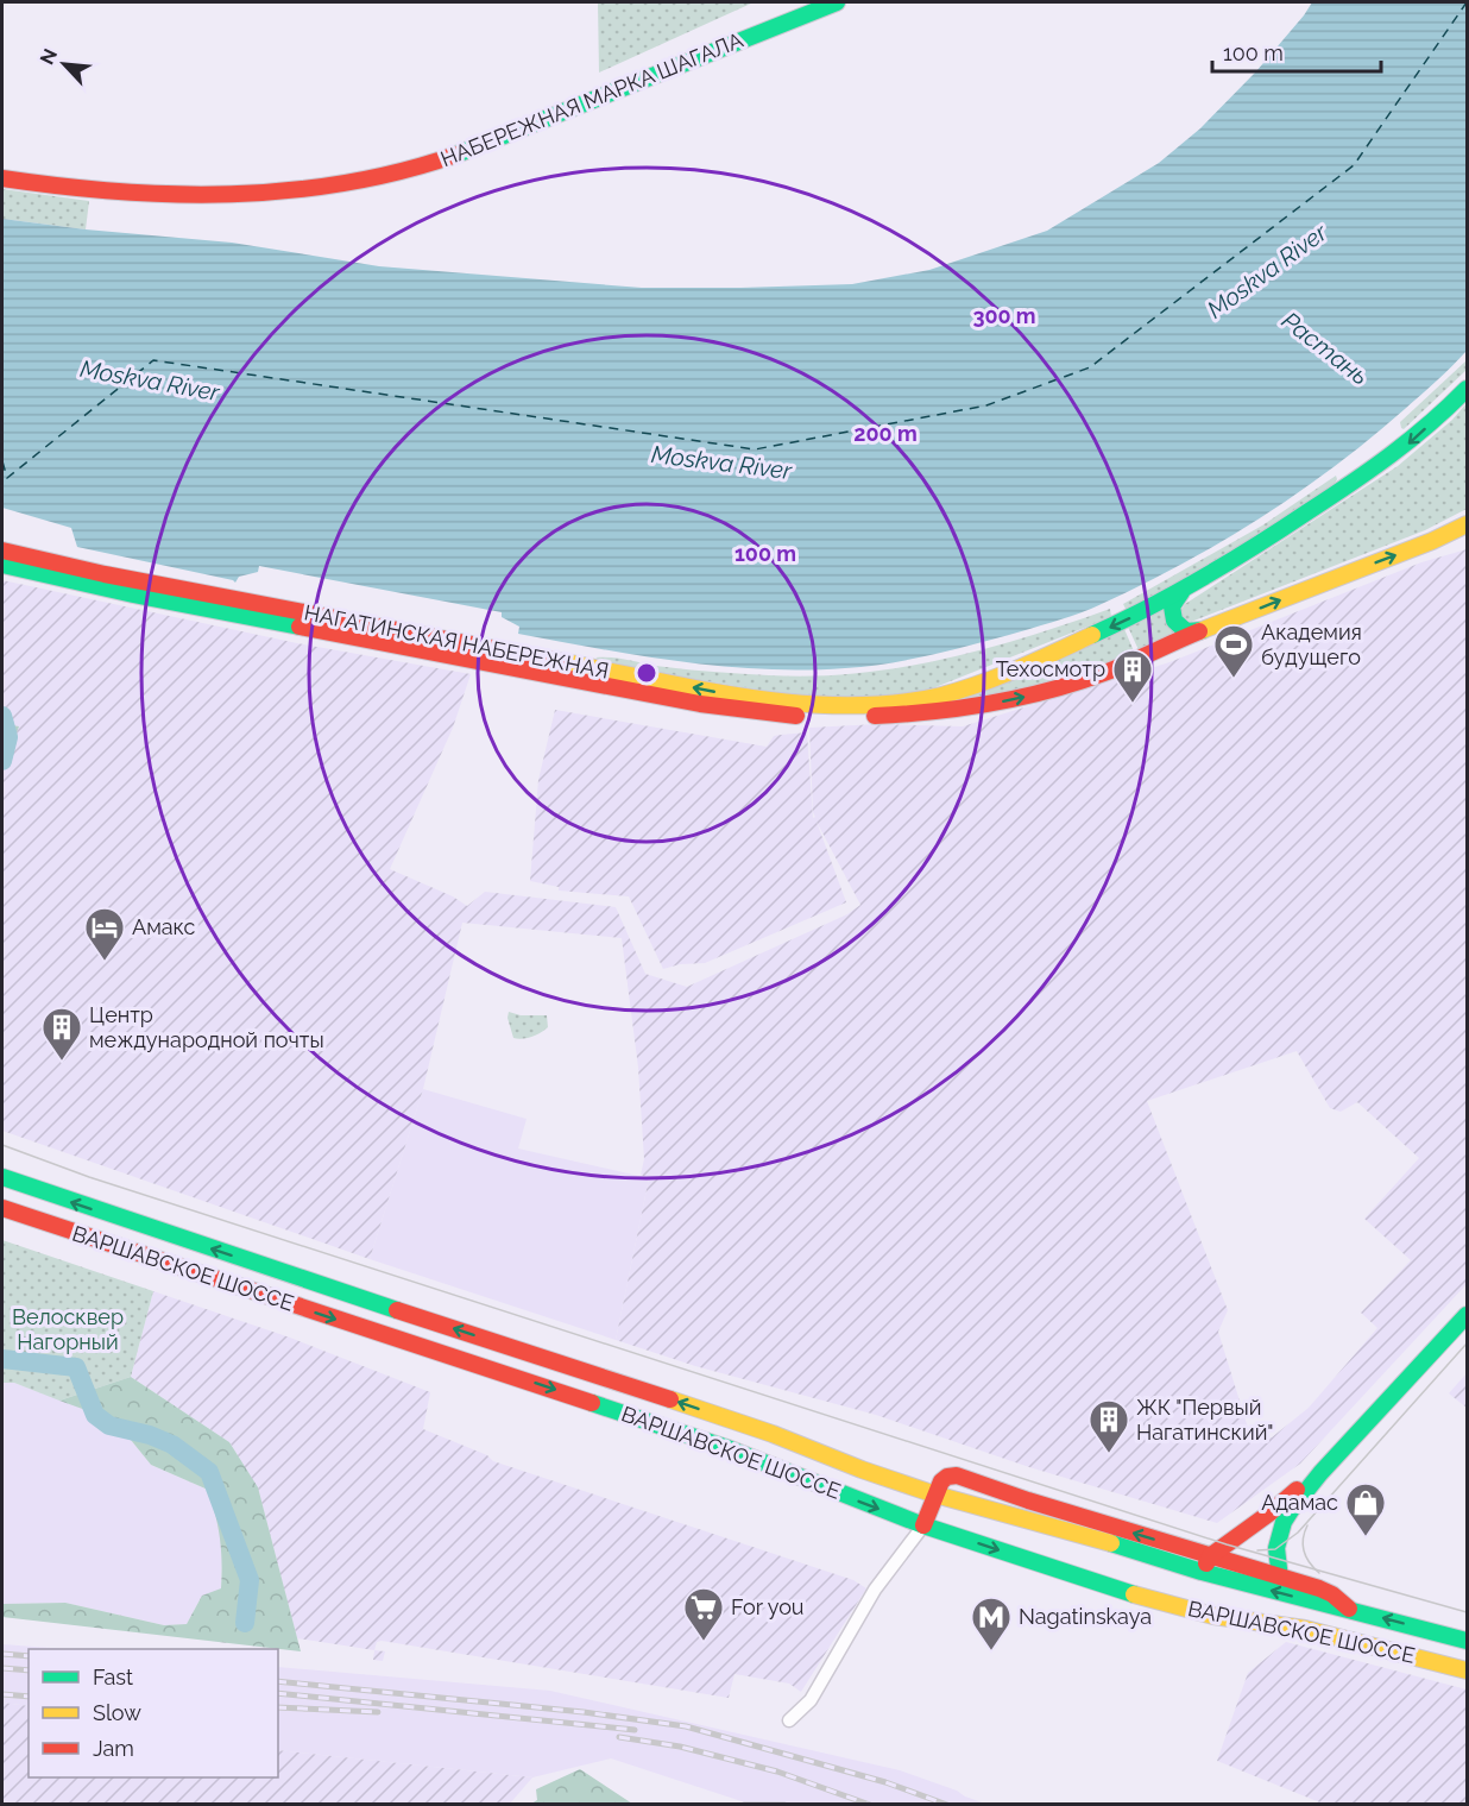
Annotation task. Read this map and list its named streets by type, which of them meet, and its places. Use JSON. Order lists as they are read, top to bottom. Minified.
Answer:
{"streets":{"main road":["НАБЕРЕЖНАЯ МАРКА ШАГАЛА","НАГАТИНСКАЯ НАБЕРЕЖНАЯ","ВАРШАВСКОЕ ШОССЕ"]},"water":["Moskva River","Растань"],"parks":["Велосквер Нагорный"],"places":{"sports":["Академия будущего"],"building":["Техосмотр","Центр международной почты","ЖК \"Первый Нагатинский\""],"hotel":["Амакс"],"shop":["Адамас"],"supermarket":["For you"],"metro station":["Nagatinskaya"]},"legend":["Fast","Slow","Jam"],"scale_bar":"100 m","north":"top left","rings":["300 m","200 m","100 m"]}
